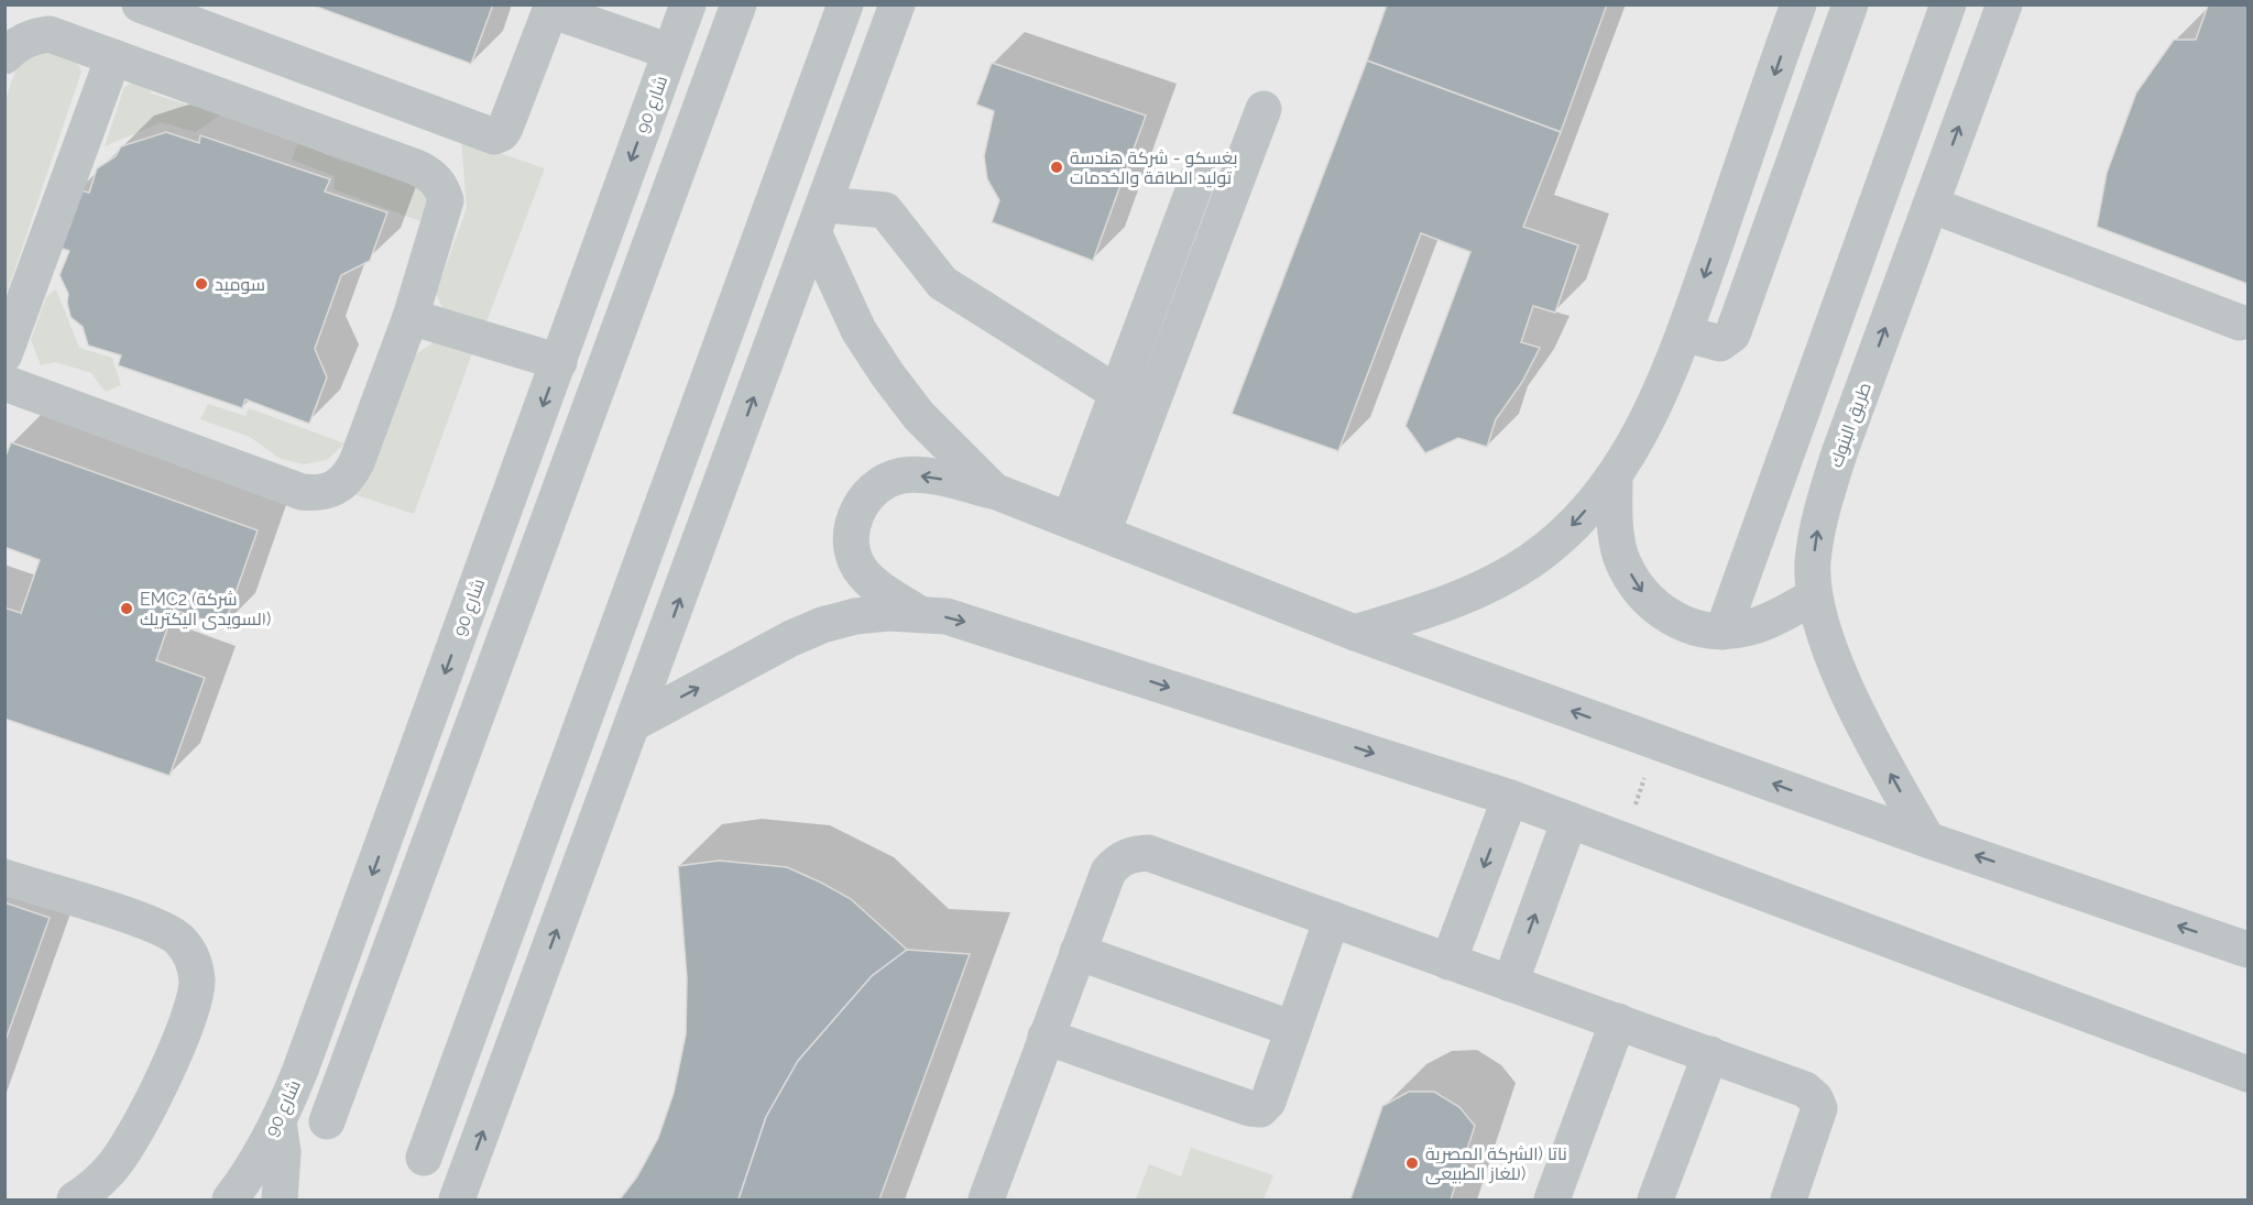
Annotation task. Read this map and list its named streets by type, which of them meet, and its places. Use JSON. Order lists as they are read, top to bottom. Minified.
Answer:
{"streets":{"street":["شارع 90","طريق البنوك"]},"places":["بغسكو - شركة هندسة توليد الطاقة والخدمات","سوميد","EMC2 (شركة السويدى اليكتريك)","ناتا (الشركة المصرية للغاز الطبيعى)"]}
